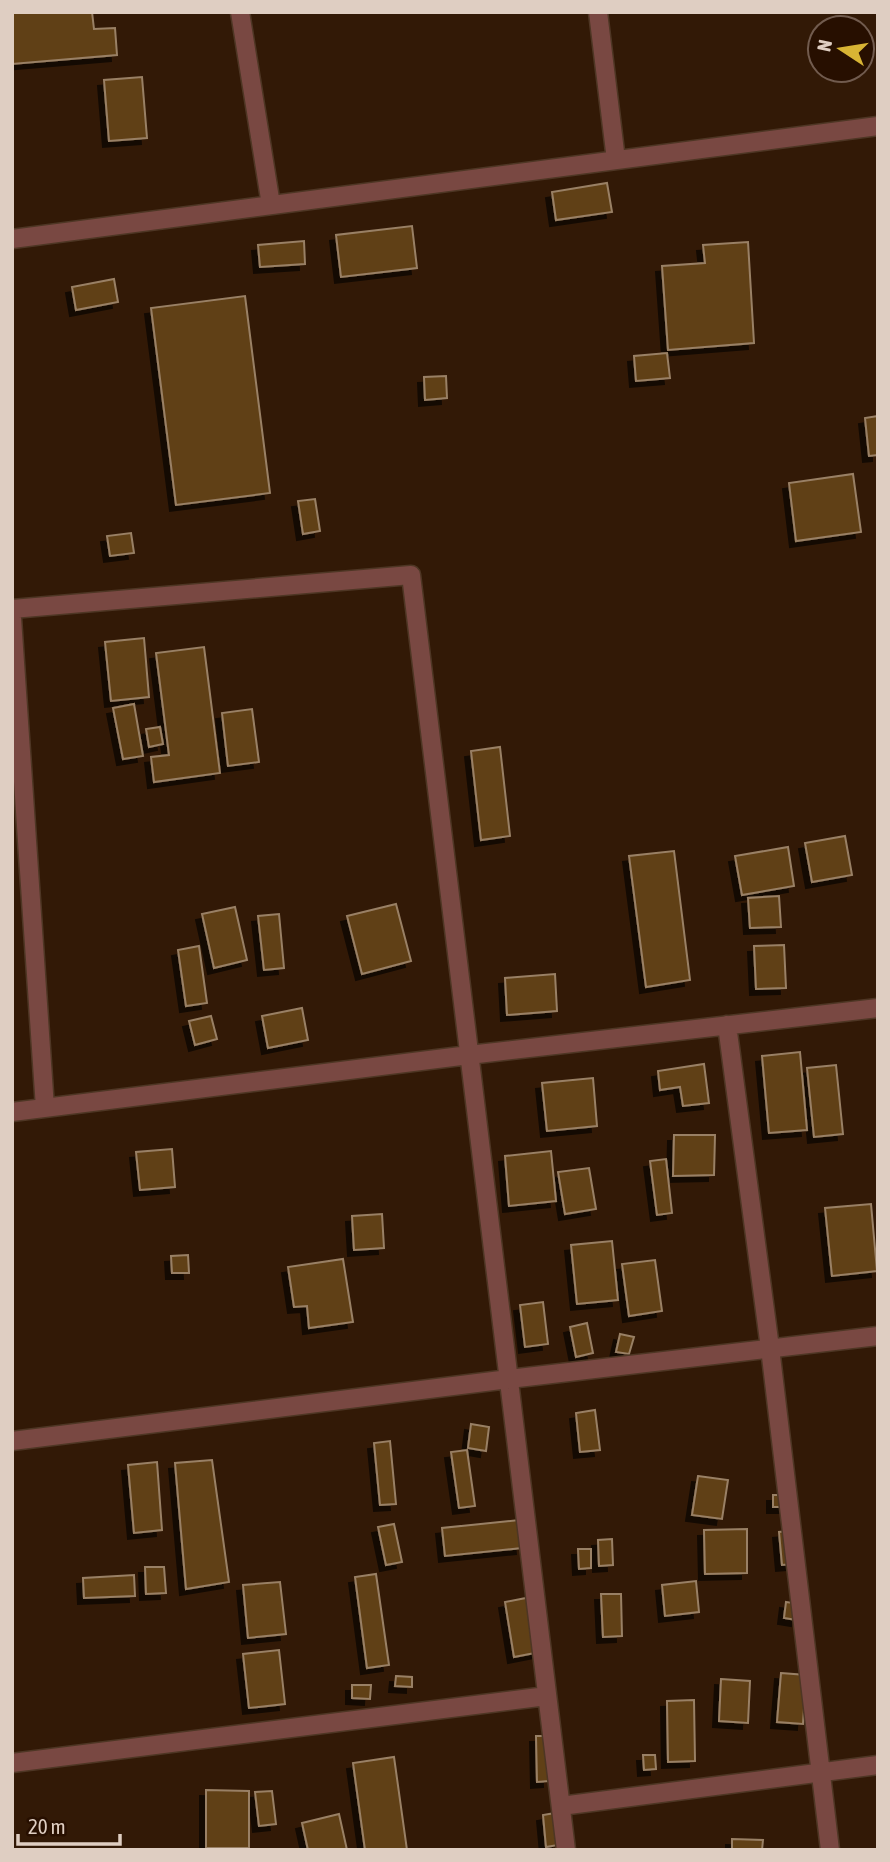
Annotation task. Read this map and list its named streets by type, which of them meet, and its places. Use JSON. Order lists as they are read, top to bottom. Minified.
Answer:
{"scale_bar":"20 m","north":"left"}
